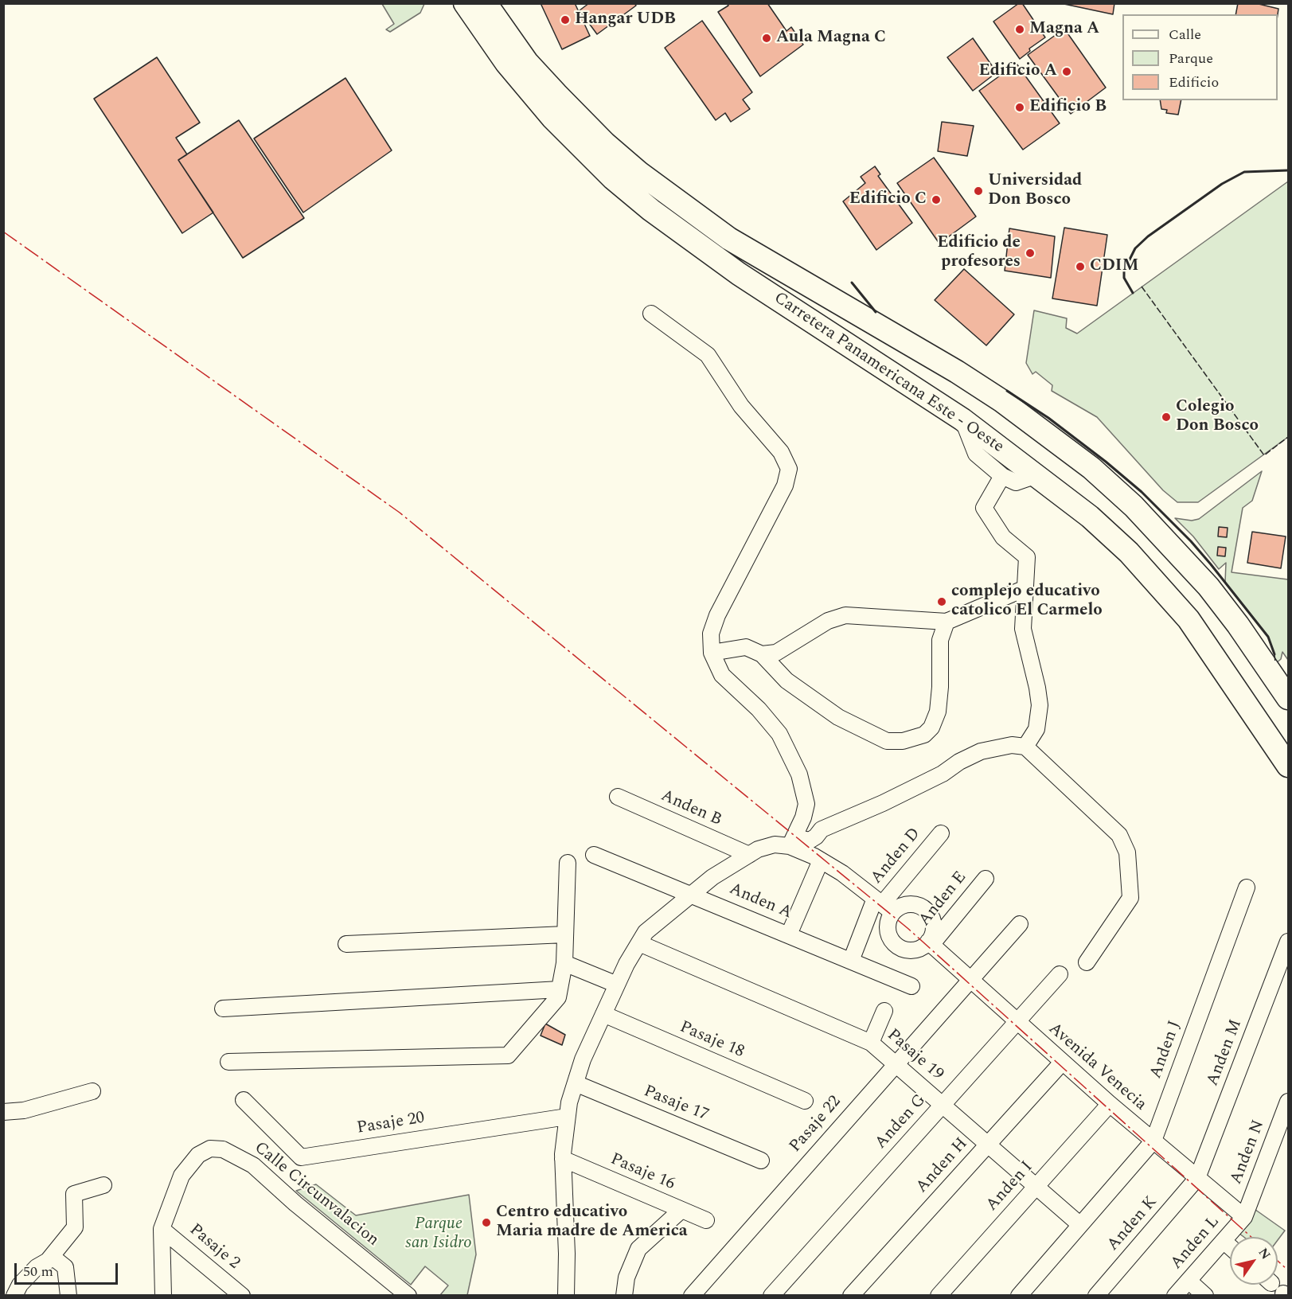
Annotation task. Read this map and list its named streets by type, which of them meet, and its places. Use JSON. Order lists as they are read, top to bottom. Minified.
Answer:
{"streets":{"highway":["Carretera Panamericana Este - Oeste"],"street":["Anden B","Anden D","Anden E","Anden A","Pasaje 18","Anden J","Anden M","Pasaje 19","Avenida Venecia","Pasaje 17","Anden G","Pasaje 20","Pasaje 22","Anden N","Anden H","Pasaje 16","Anden I","Calle Circunvalacion","Anden K","Anden L","Pasaje 2"]},"crossings":[["Anden D","Anden E"],["Anden D","Anden A"],["Anden D","Avenida Venecia"],["Anden E","Avenida Venecia"],["Anden J","Pasaje 19"],["Anden J","Avenida Venecia"],["Anden M","Avenida Venecia"],["Anden M","Anden K"],["Pasaje 19","Anden G"],["Pasaje 19","Pasaje 22"],["Pasaje 19","Anden H"],["Pasaje 19","Anden I"],["Avenida Venecia","Anden G"],["Avenida Venecia","Pasaje 22"],["Avenida Venecia","Anden N"],["Avenida Venecia","Anden H"],["Avenida Venecia","Anden I"],["Avenida Venecia","Anden K"],["Avenida Venecia","Anden L"],["Anden N","Anden L"],["Calle Circunvalacion","Pasaje 2"]],"parks":["Parque san Isidro"],"places":["Hangar UDB","Magna A","Aula Magna C","Edificio A","Edificio B","Universidad Don Bosco","Edificio C","Edificio de profesores","CDIM","Colegio Don Bosco","complejo educativo catolico El Carmelo","Centro educativo Maria madre de America"],"legend":["Calle","Parque","Edificio"],"scale_bar":"50 m","north":"top right"}
